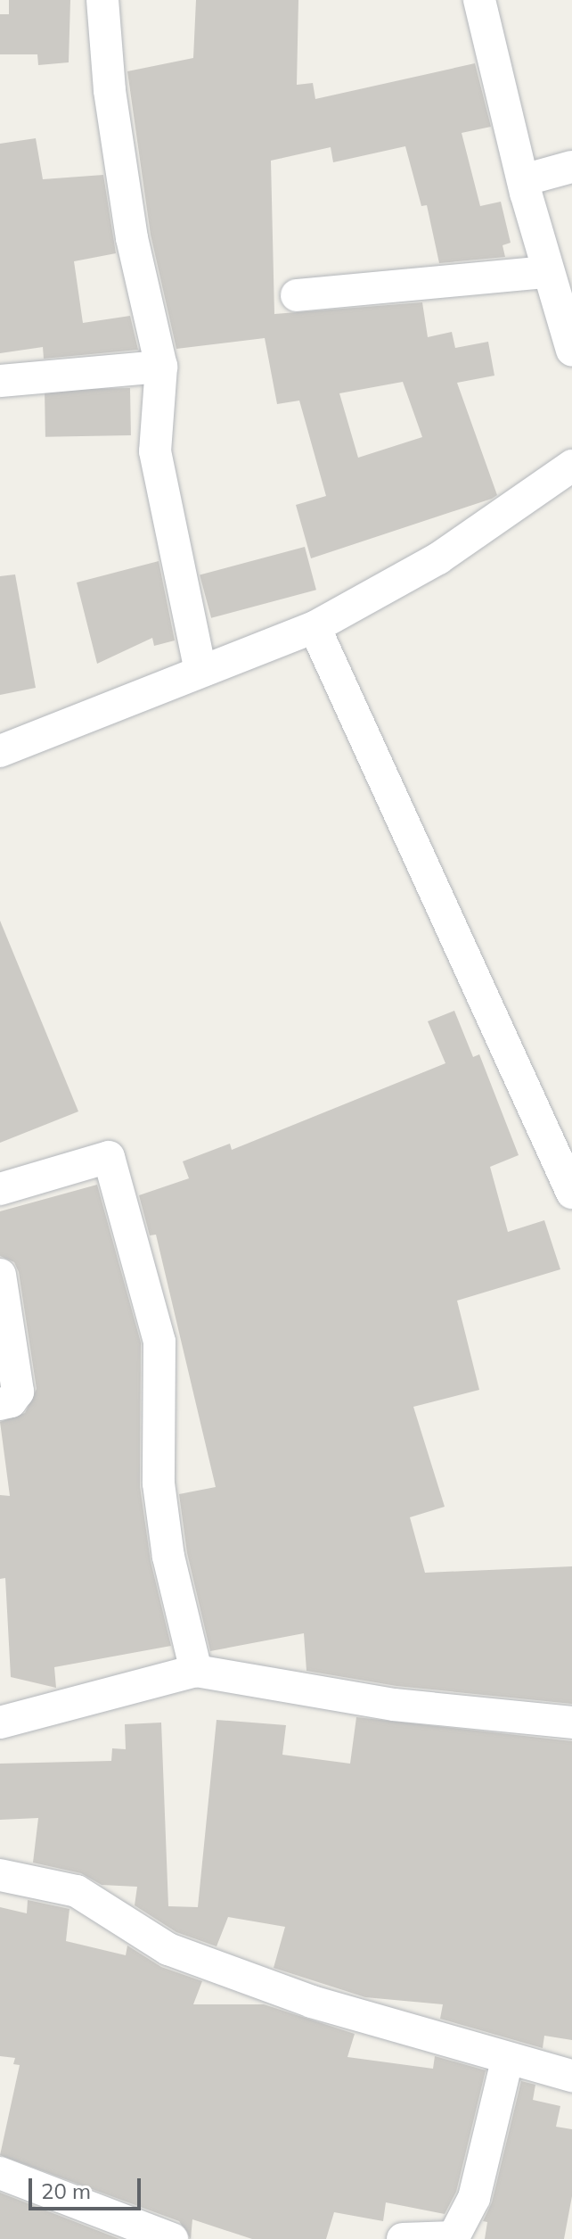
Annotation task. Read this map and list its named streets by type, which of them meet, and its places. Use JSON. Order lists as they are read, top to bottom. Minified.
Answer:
{"scale_bar":"20 m"}
